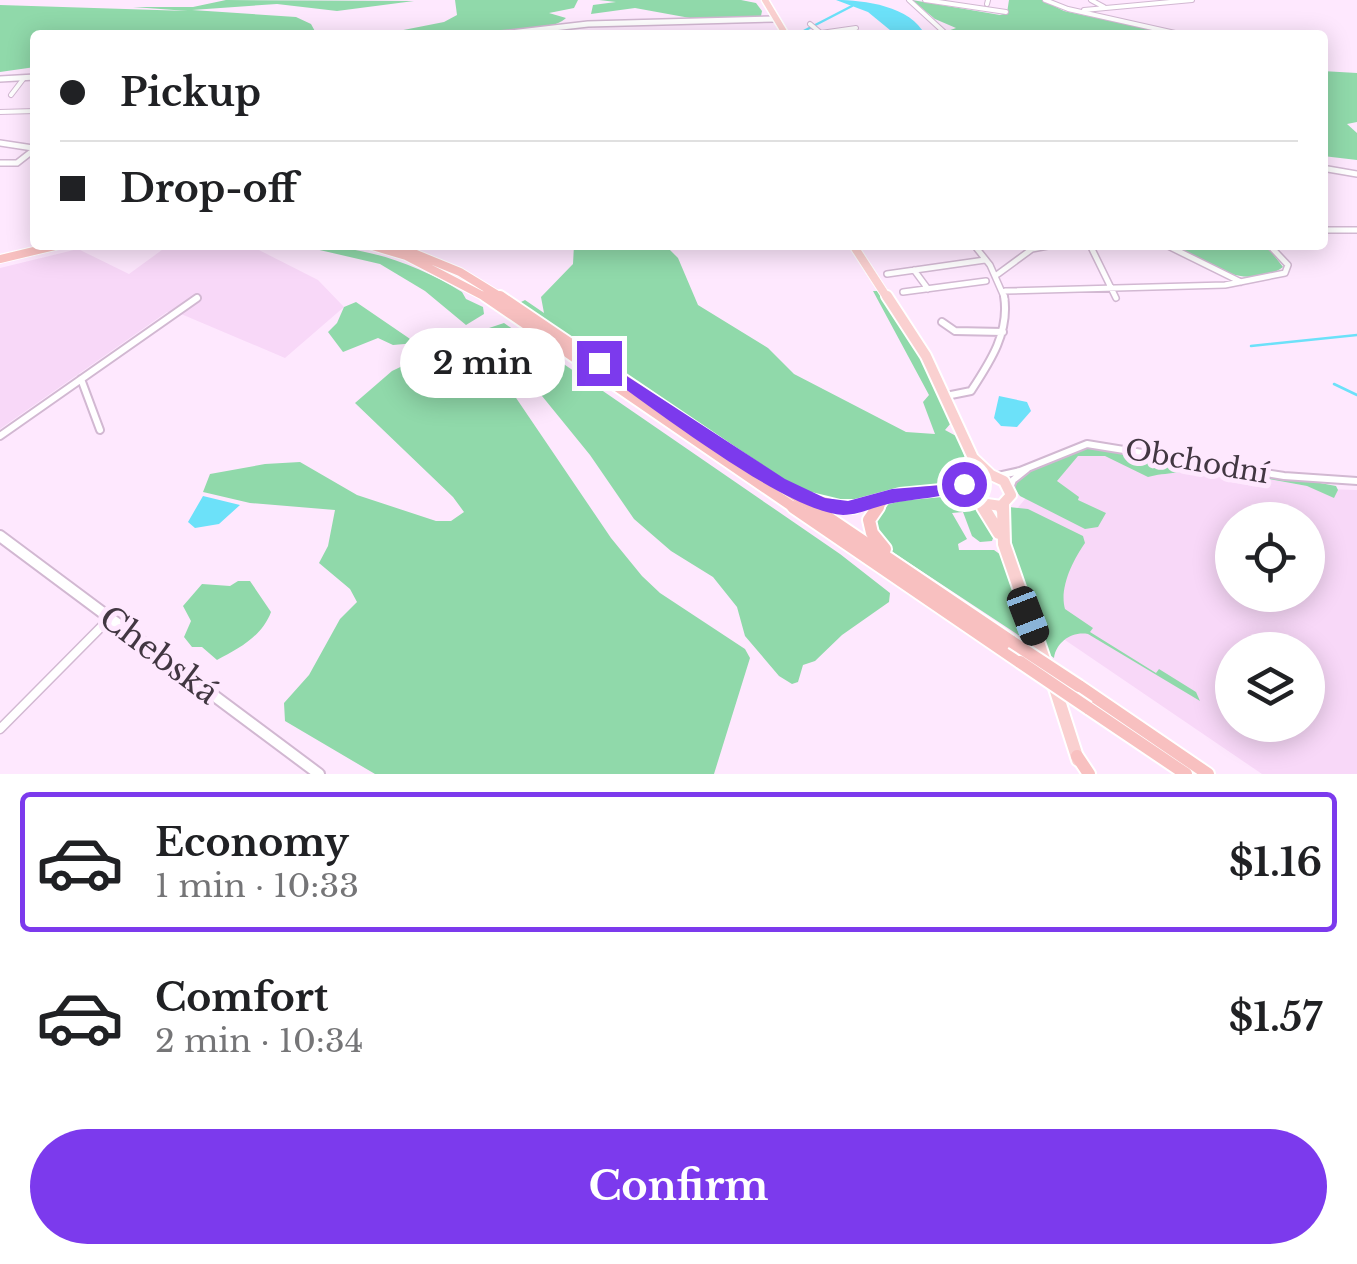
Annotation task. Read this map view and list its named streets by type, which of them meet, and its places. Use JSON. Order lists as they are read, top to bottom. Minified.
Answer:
{"streets":{"street":["Obchodní","Chebská"]},"page":{"banner":["Pickup","Drop-off"],"bubble":"2 min","list":[{"name":"Economy","note":"1 min · 10:33","value":"$1.16"},{"name":"Comfort","note":"2 min · 10:34","value":"$1.57"}],"buttons":"Confirm"}}
